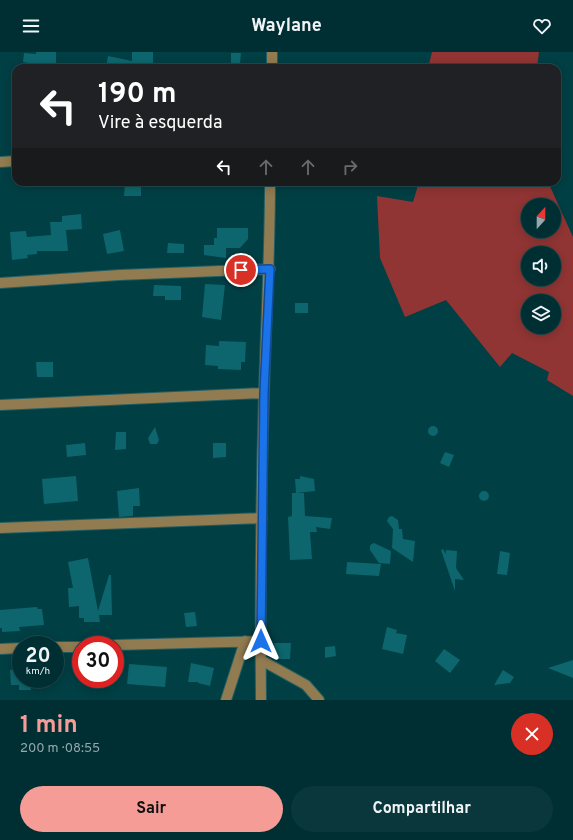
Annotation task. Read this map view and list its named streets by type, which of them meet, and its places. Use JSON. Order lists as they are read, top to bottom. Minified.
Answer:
{"north":"top","page":{"header":"Waylane","turn":["190 m","Vire à esquerda"],"speed":"20 km/h","limit":"30","heading":["1 min","200 m · 08:55"],"buttons":["Sair","Compartilhar"]}}
